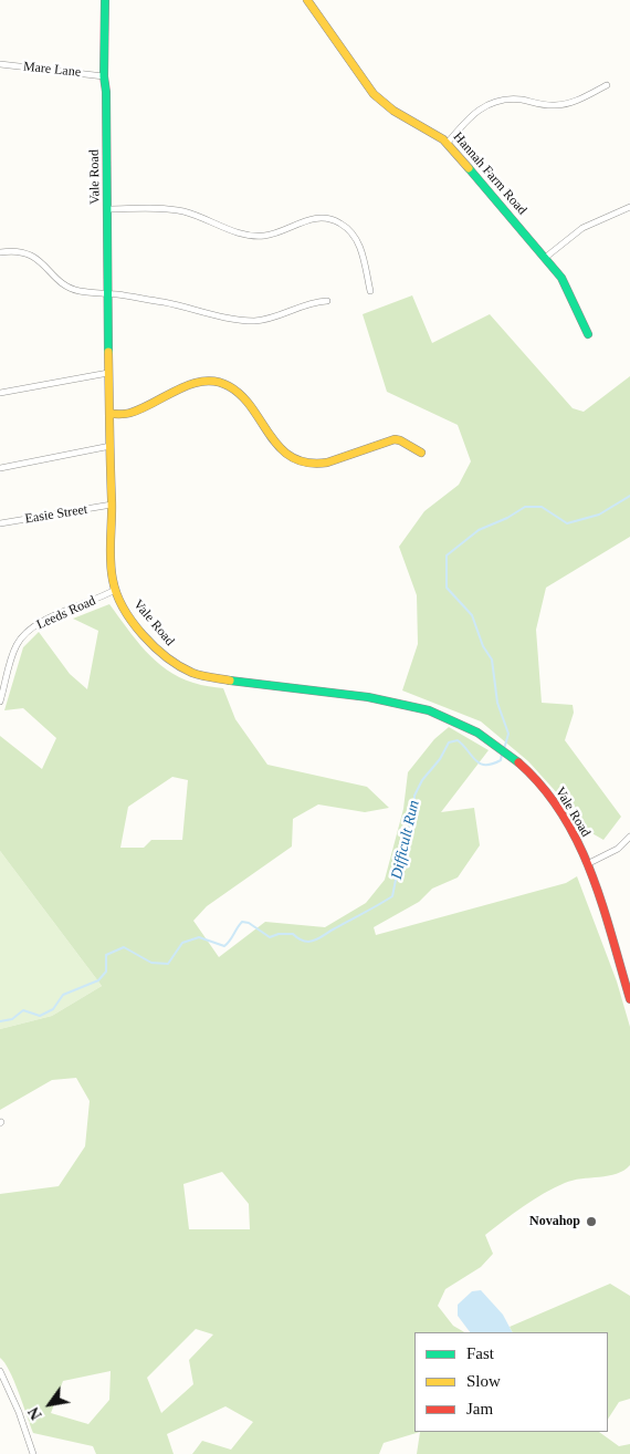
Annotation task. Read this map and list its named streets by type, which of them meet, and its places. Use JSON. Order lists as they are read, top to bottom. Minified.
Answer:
{"streets":{"main road":["Hannah Farm Road","Vale Road"],"street":["Mare Lane","Easie Street","Leeds Road"]},"crossings":[["Mare Lane","Vale Road"],["Vale Road","Easie Street"],["Vale Road","Leeds Road"]],"water":["Difficult Run"],"places":["Novahop"],"legend":["Fast","Slow","Jam"],"north":"bottom left"}
